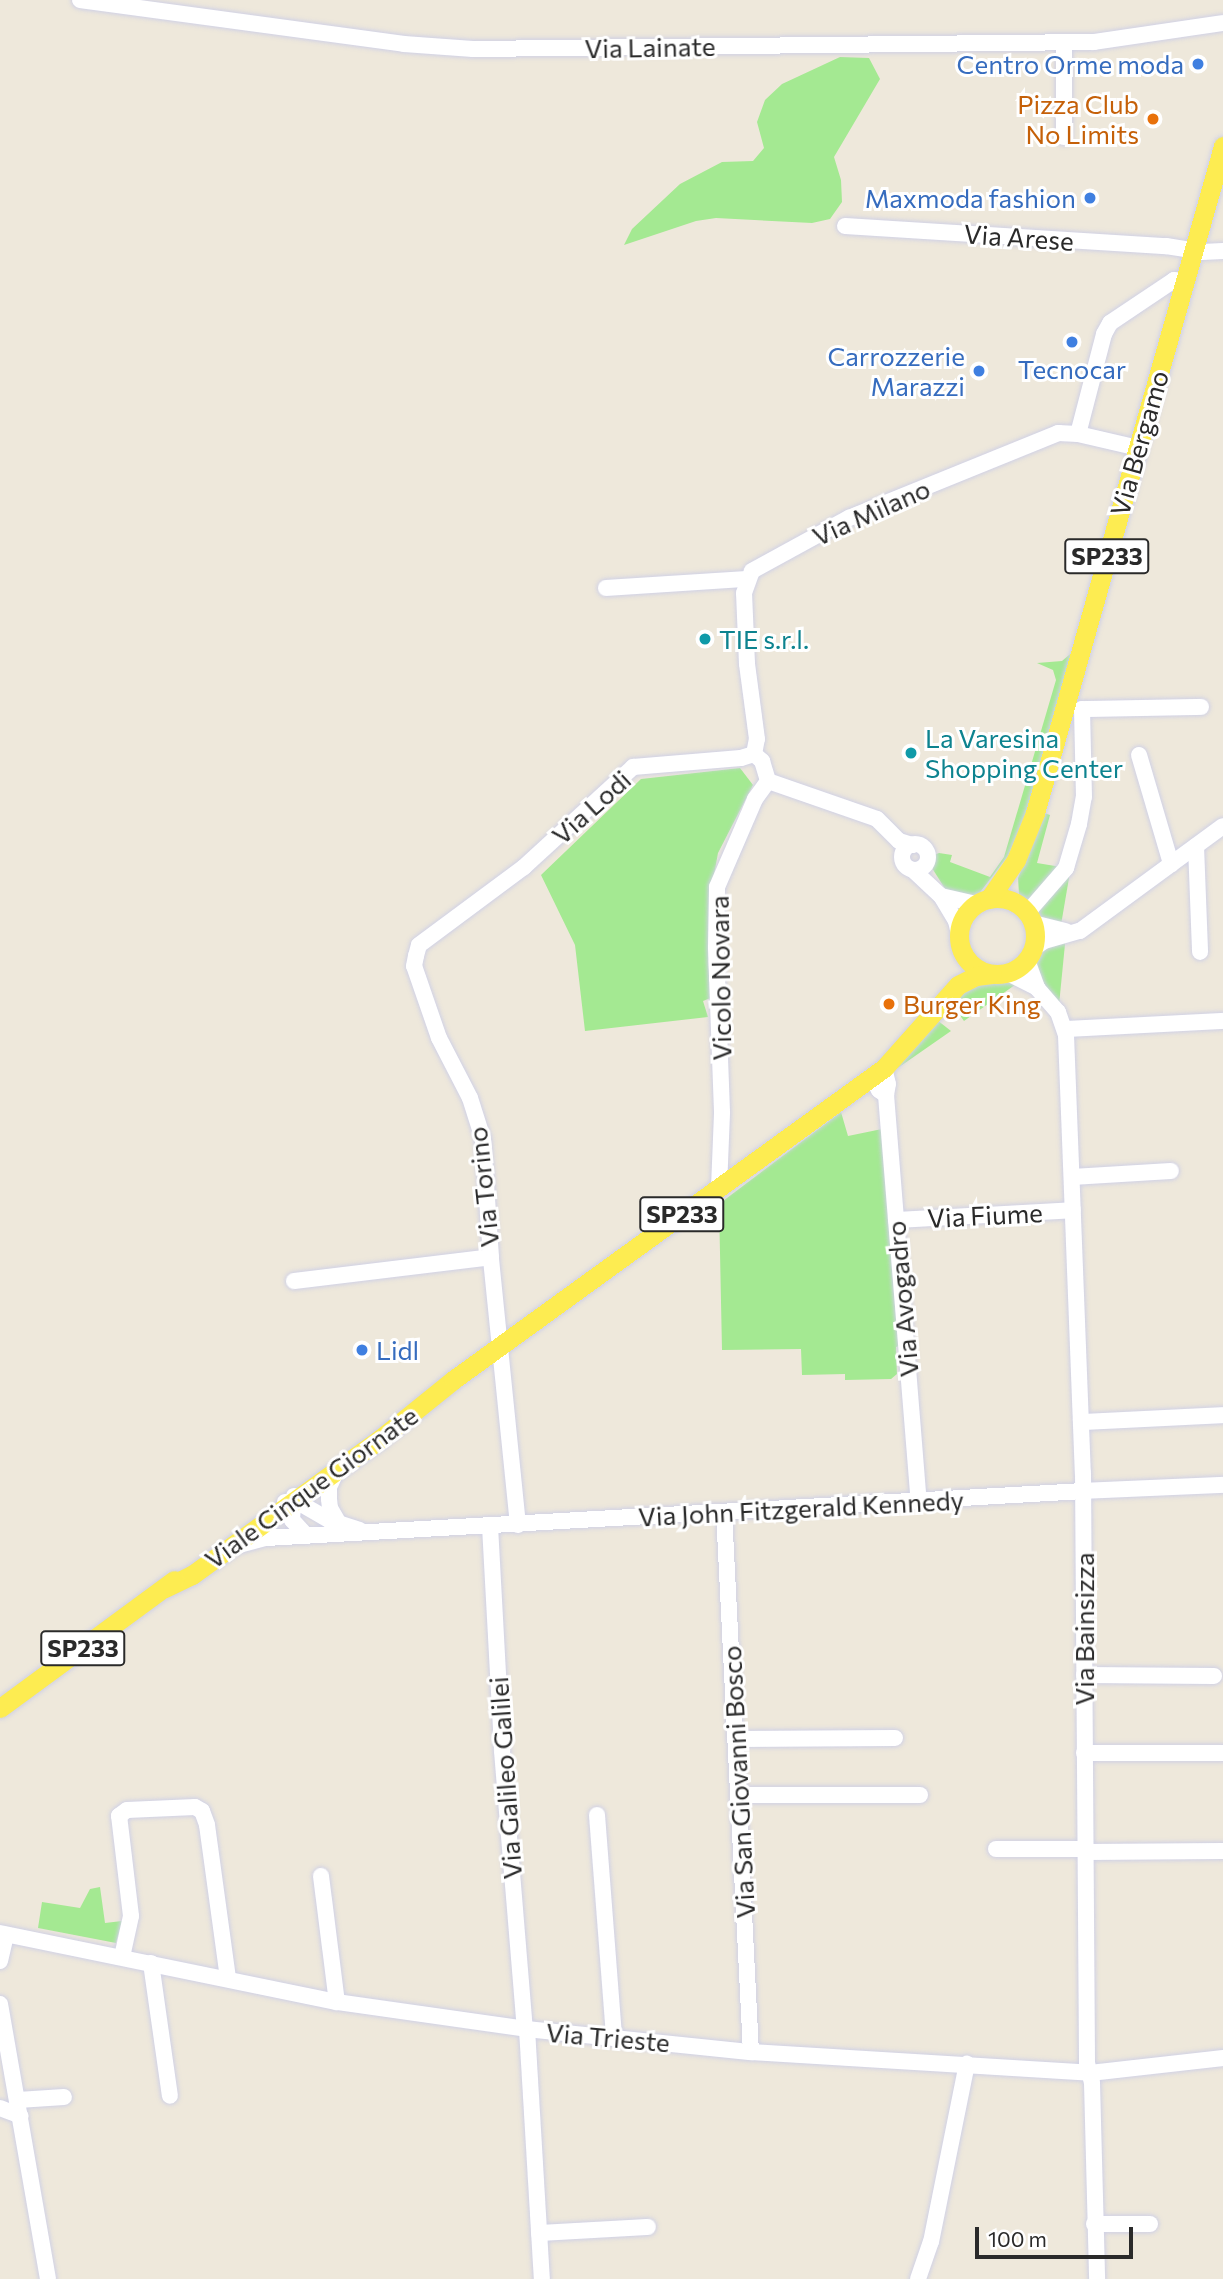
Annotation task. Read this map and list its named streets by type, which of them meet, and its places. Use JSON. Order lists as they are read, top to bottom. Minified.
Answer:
{"streets":{"main road":["Via Bergamo","SP233","Viale Cinque Giornate"],"street":["Via Lainate","Via Arese","Via Milano","Via Lodi","Vicolo Novara","Via Torino","Via Fiume","Via Avogadro","Via John Fitzgerald Kennedy","Via Bainsizza","Via Galileo Galilei","Via San Giovanni Bosco","Via Trieste"]},"crossings":[["Via Arese","Via Bergamo"],["Via Bergamo","Via Milano"],["Via Bergamo","SP233"],["Via Bergamo","Viale Cinque Giornate"],["Via Bergamo","Via Bainsizza"],["SP233","Viale Cinque Giornate"],["SP233","Via Bainsizza"],["Via Lodi","Via Torino"],["Vicolo Novara","Viale Cinque Giornate"],["Via Torino","Viale Cinque Giornate"],["Via Torino","Via John Fitzgerald Kennedy"],["Via Fiume","Via Avogadro"],["Via Fiume","Via Bainsizza"],["Via Avogadro","Viale Cinque Giornate"],["Via Avogadro","Via John Fitzgerald Kennedy"],["Viale Cinque Giornate","Via John Fitzgerald Kennedy"],["Viale Cinque Giornate","Via Bainsizza"],["Via John Fitzgerald Kennedy","Via Bainsizza"],["Via John Fitzgerald Kennedy","Via Galileo Galilei"],["Via John Fitzgerald Kennedy","Via San Giovanni Bosco"],["Via Bainsizza","Via Trieste"],["Via Galileo Galilei","Via Trieste"],["Via San Giovanni Bosco","Via Trieste"]],"places":["Centro Orme moda","Pizza Club No Limits","Maxmoda fashion","Tecnocar","Carrozzerie Marazzi","TIE s.r.l.","La Varesina Shopping Center","Burger King","Lidl"],"scale_bar":"100 m"}
